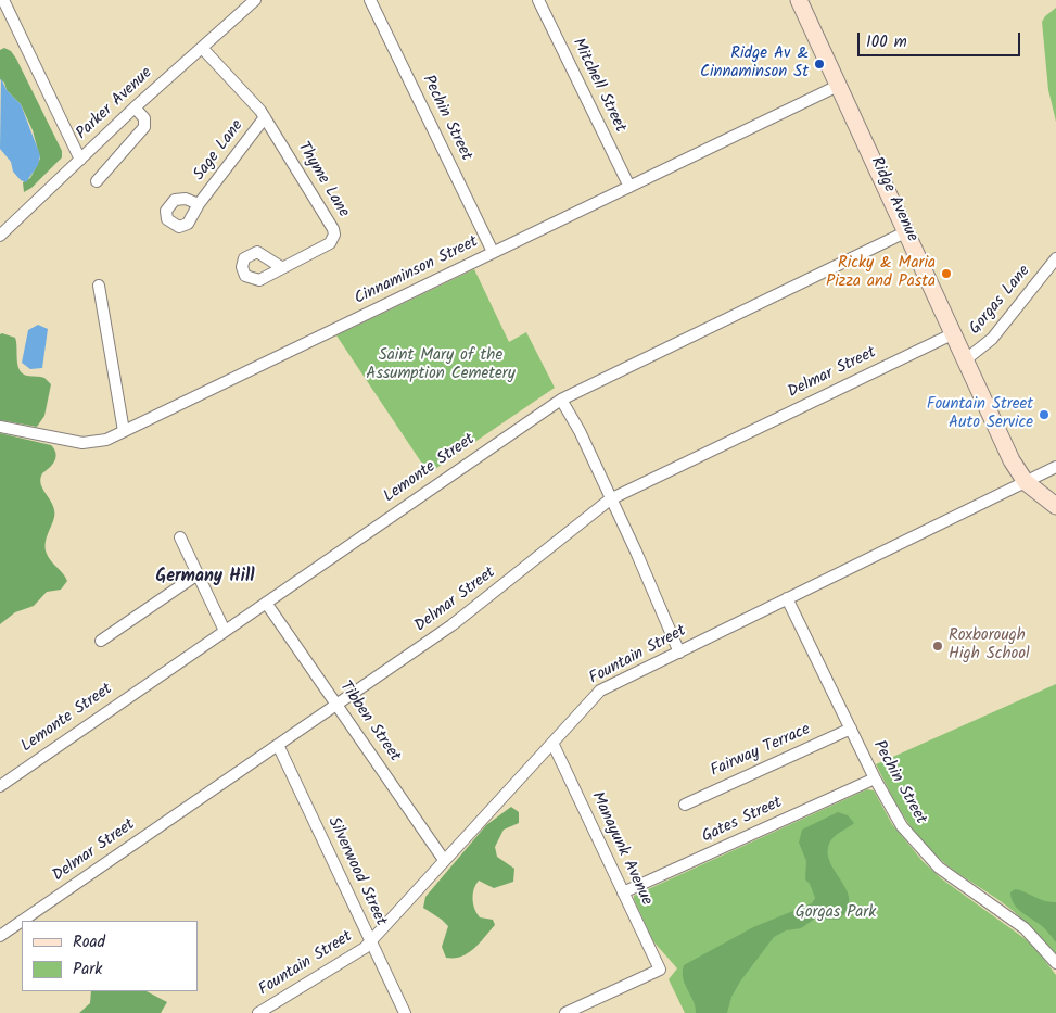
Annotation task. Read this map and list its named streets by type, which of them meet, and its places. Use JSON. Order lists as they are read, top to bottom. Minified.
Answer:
{"streets":{"main road":["Ridge Avenue"],"street":["Mitchell Street","Parker Avenue","Pechin Street","Sage Lane","Thyme Lane","Cinnaminson Street","Gorgas Lane","Delmar Street","Lemonte Street","Fountain Street","Tibben Street","Fairway Terrace","Gates Street","Manayunk Avenue","Silverwood Street"]},"crossings":[["Mitchell Street","Cinnaminson Street"],["Pechin Street","Cinnaminson Street"],["Pechin Street","Fountain Street"],["Pechin Street","Fairway Terrace"],["Pechin Street","Gates Street"],["Sage Lane","Thyme Lane"],["Ridge Avenue","Cinnaminson Street"],["Ridge Avenue","Gorgas Lane"],["Ridge Avenue","Delmar Street"],["Ridge Avenue","Lemonte Street"],["Ridge Avenue","Fountain Street"],["Delmar Street","Tibben Street"],["Delmar Street","Silverwood Street"],["Lemonte Street","Tibben Street"],["Fountain Street","Tibben Street"],["Fountain Street","Manayunk Avenue"],["Fountain Street","Silverwood Street"],["Gates Street","Manayunk Avenue"]],"districts":["Germany Hill"],"parks":["Saint Mary of the Assumption Cemetery","Gorgas Park"],"places":["Ridge Av & Cinnaminson St","Ricky & Maria Pizza and Pasta","Fountain Street Auto Service","Roxborough High School"],"legend":["Road","Park"],"scale_bar":"100 m"}
